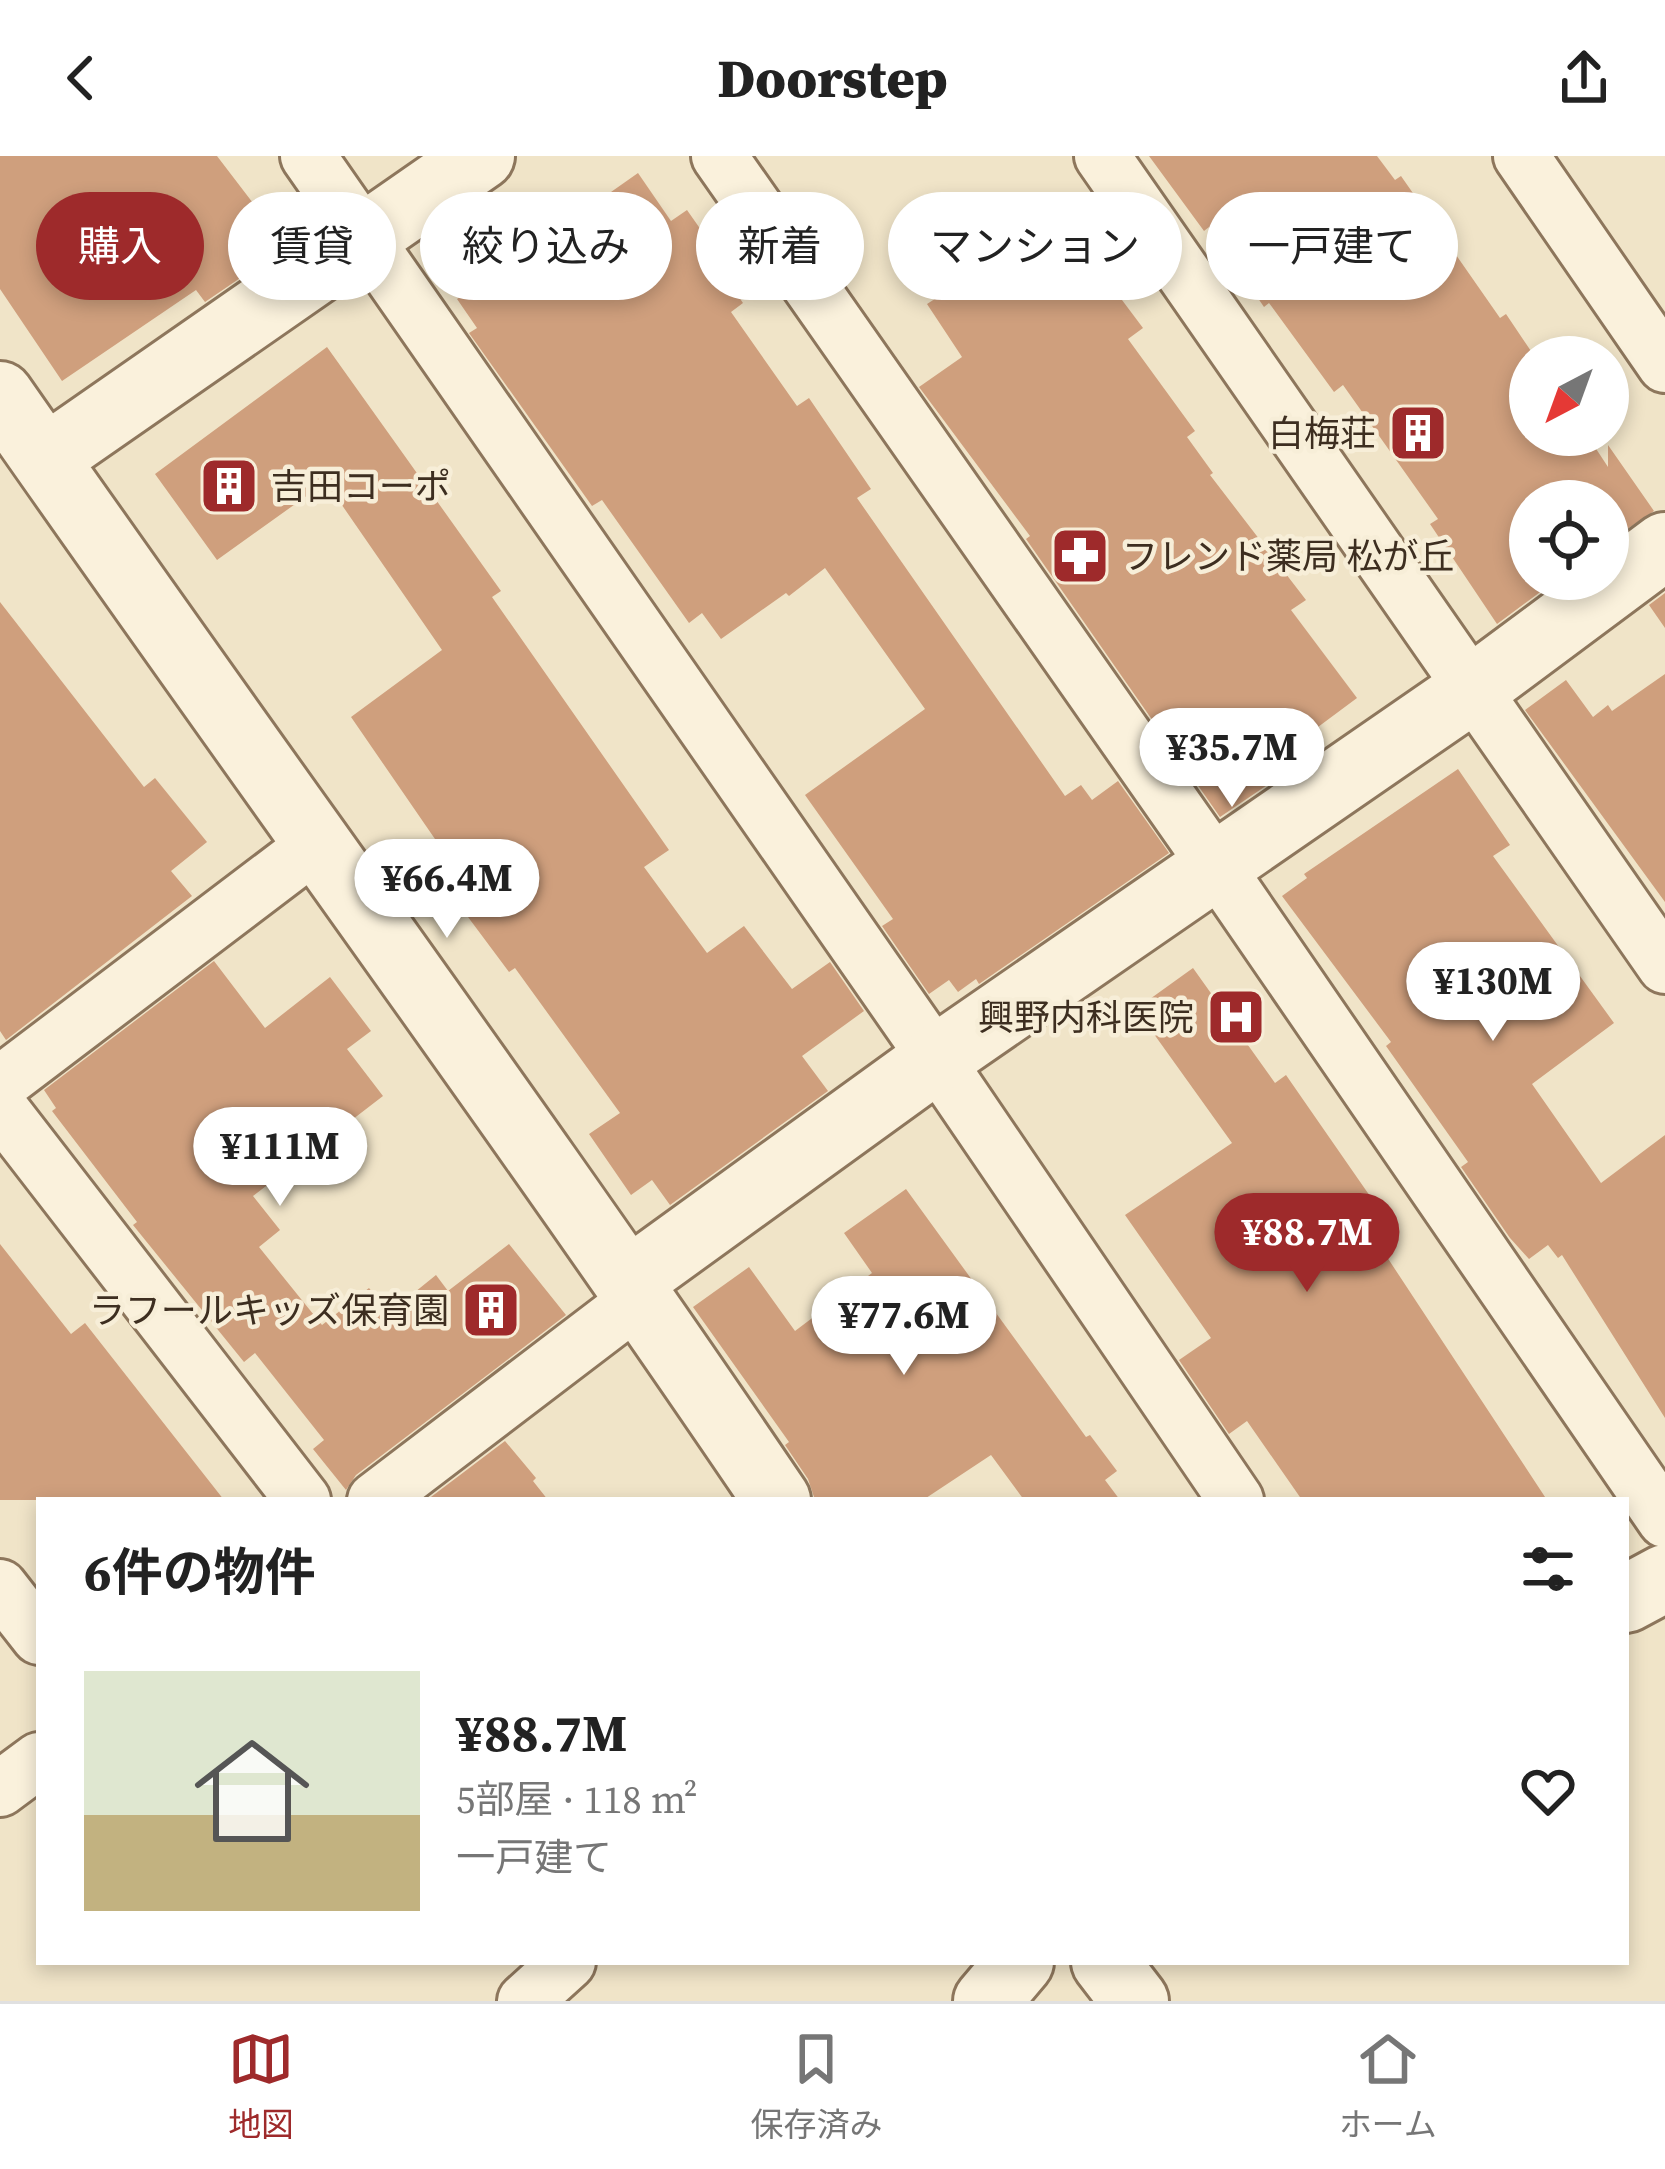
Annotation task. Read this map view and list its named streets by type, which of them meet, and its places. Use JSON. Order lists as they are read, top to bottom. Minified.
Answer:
{"places":{"building":["白梅荘","吉田コーポ","ラフールキッズ保育園"],"pharmacy":["フレンド薬局 松が丘"],"hospital":["興野内科医院"]},"north":"bottom left","page":{"header":"Doorstep","chip":["購入","賃貸","絞り込み","新着","マンション","一戸建て"],"price":["¥35.7M","¥66.4M","¥130M","¥111M","¥88.7M","¥77.6M"],"heading":"6件の物件","list":[{"name":"¥88.7M","note":"5部屋 · 118 m² · 一戸建て"}],"tabs":["地図","保存済み","ホーム"]}}
